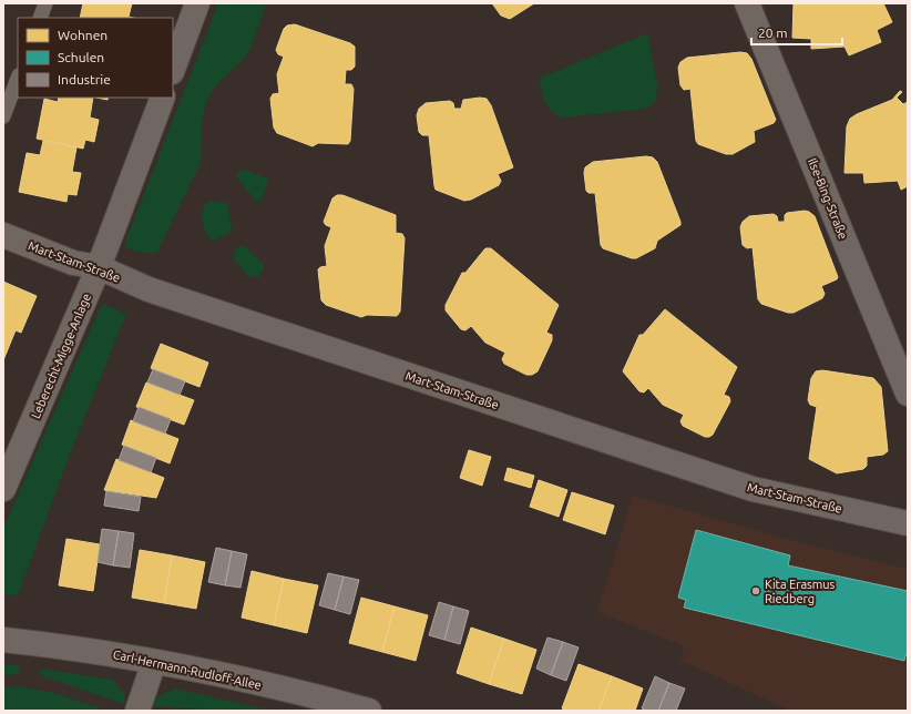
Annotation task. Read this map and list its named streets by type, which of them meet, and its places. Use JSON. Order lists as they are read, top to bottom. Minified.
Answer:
{"streets":{"street":["Ilse-Bing-Straße","Mart-Stam-Straße","Leberecht-Migge-Anlage","Carl-Hermann-Rudloff-Allee"]},"crossings":[["Mart-Stam-Straße","Leberecht-Migge-Anlage"]],"places":["Kita Erasmus Riedberg"],"legend":["Wohnen","Schulen","Industrie"],"scale_bar":"20 m"}
